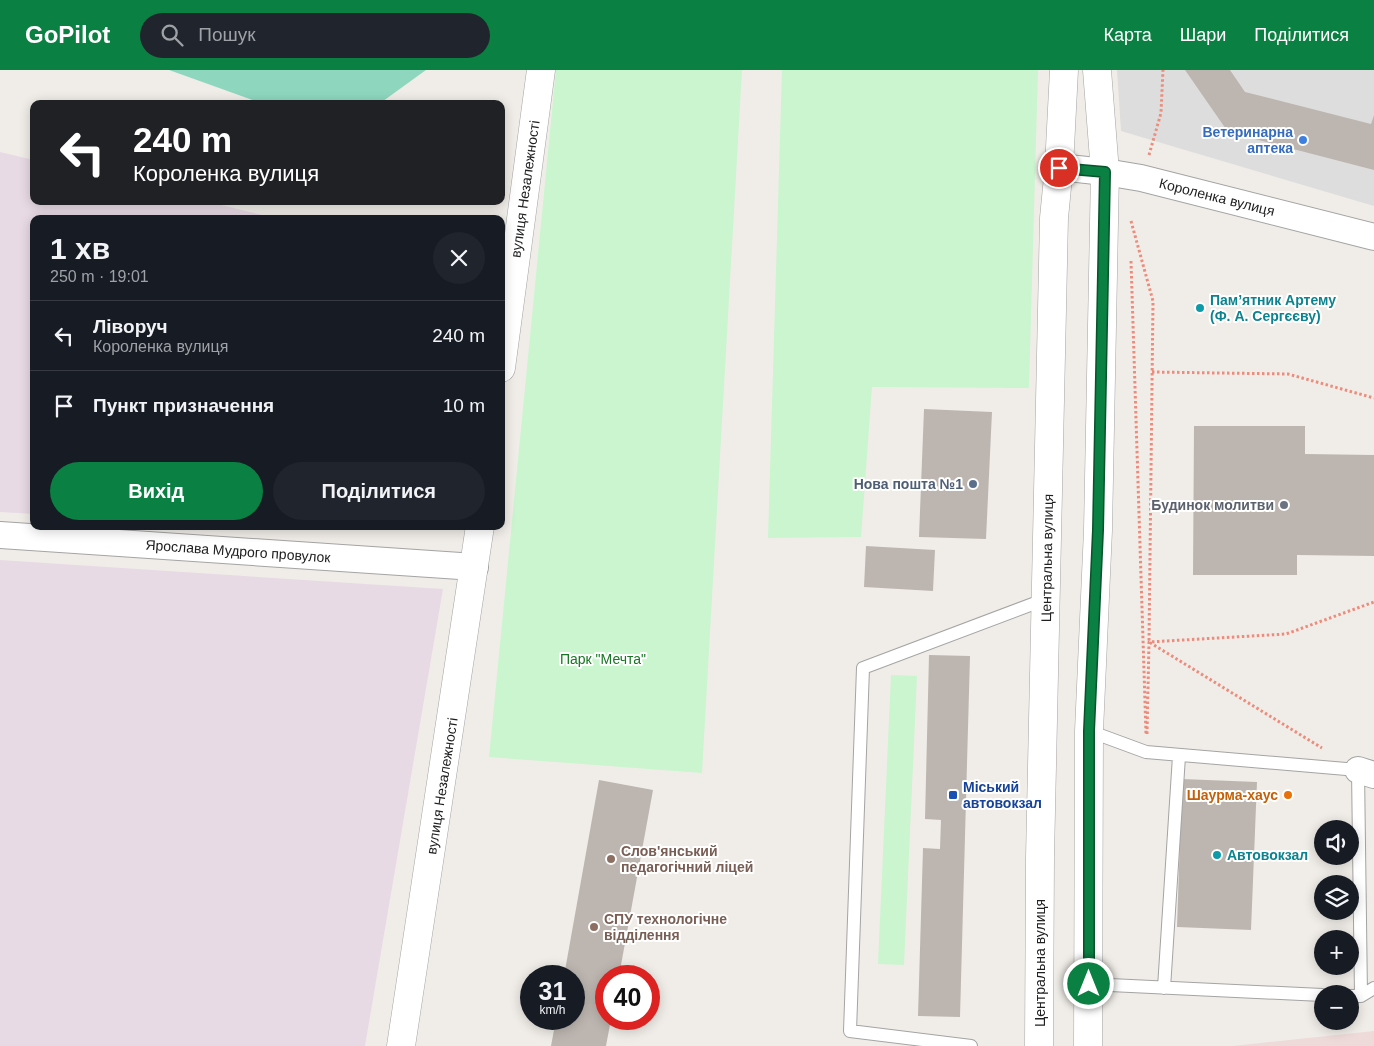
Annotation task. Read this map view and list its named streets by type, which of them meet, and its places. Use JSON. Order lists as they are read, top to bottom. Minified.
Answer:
{"streets":{"street":["вулиця Незалежності","Короленка вулиця","Ярослава Мудрого провулок","Центральна вулиця"]},"crossings":[["вулиця Незалежності","Ярослава Мудрого провулок"],["Короленка вулиця","Центральна вулиця"]],"parks":["Парк \"Мечта\""],"places":{"other":["Ветеринарна аптека","Пам’ятник Артему (Ф. А. Сергєєву)","Нова пошта №1","Будинок молитви","Шаурма-хаус","Автовокзал","Слов'янський педагогічний ліцей","СПУ технологічне відділення"],"transit":["Міський автовокзал"]},"page":{"header":"GoPilot","search":"Пошук","nav":["Карта","Шари","Поділитися"],"turn":["240 m","Короленка вулиця"],"heading":["1 хв","250 m · 19:01"],"list":[{"name":"Ліворуч","note":"Короленка вулиця","value":"240 m"},{"name":"Пункт призначення","value":"10 m"}],"buttons":["Вихід","Поділитися"],"map_buttons":["+","−"],"speed":"31 km/h","limit":"40"}}
